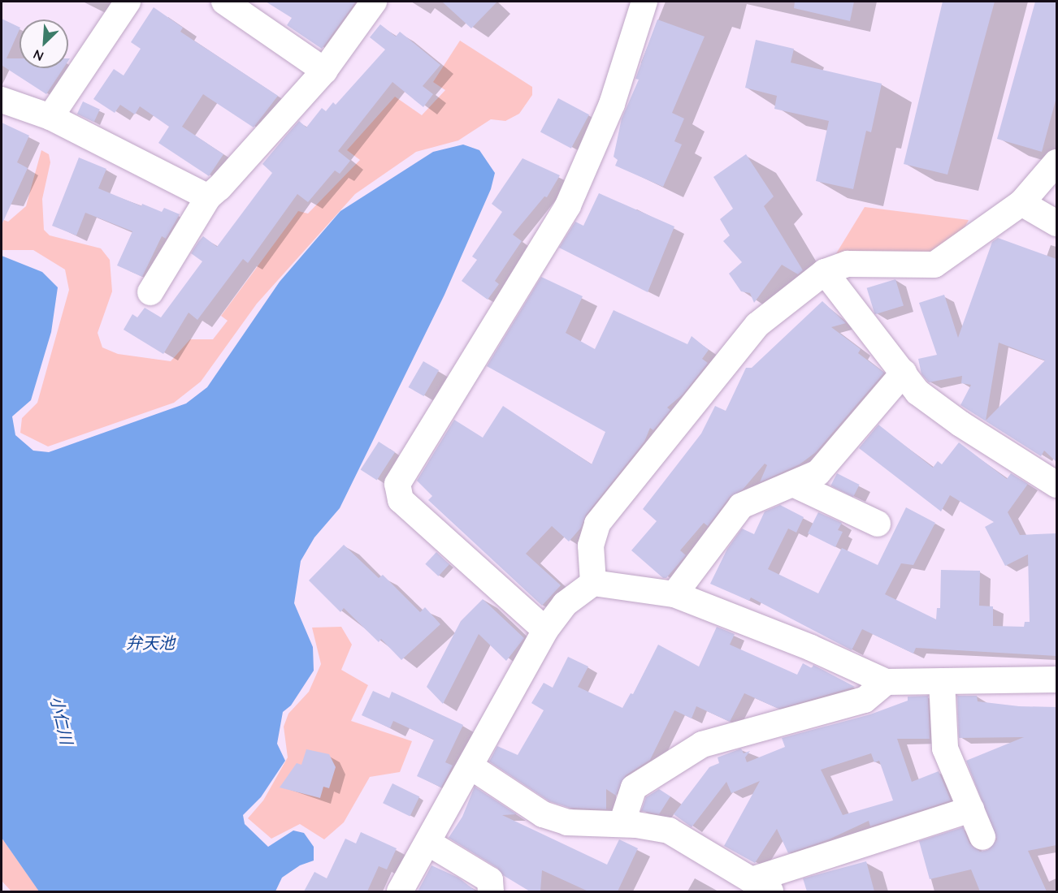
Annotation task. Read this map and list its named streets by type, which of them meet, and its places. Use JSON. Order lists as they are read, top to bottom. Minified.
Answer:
{"water":["弁天池","小仁川"],"north":"bottom left"}
